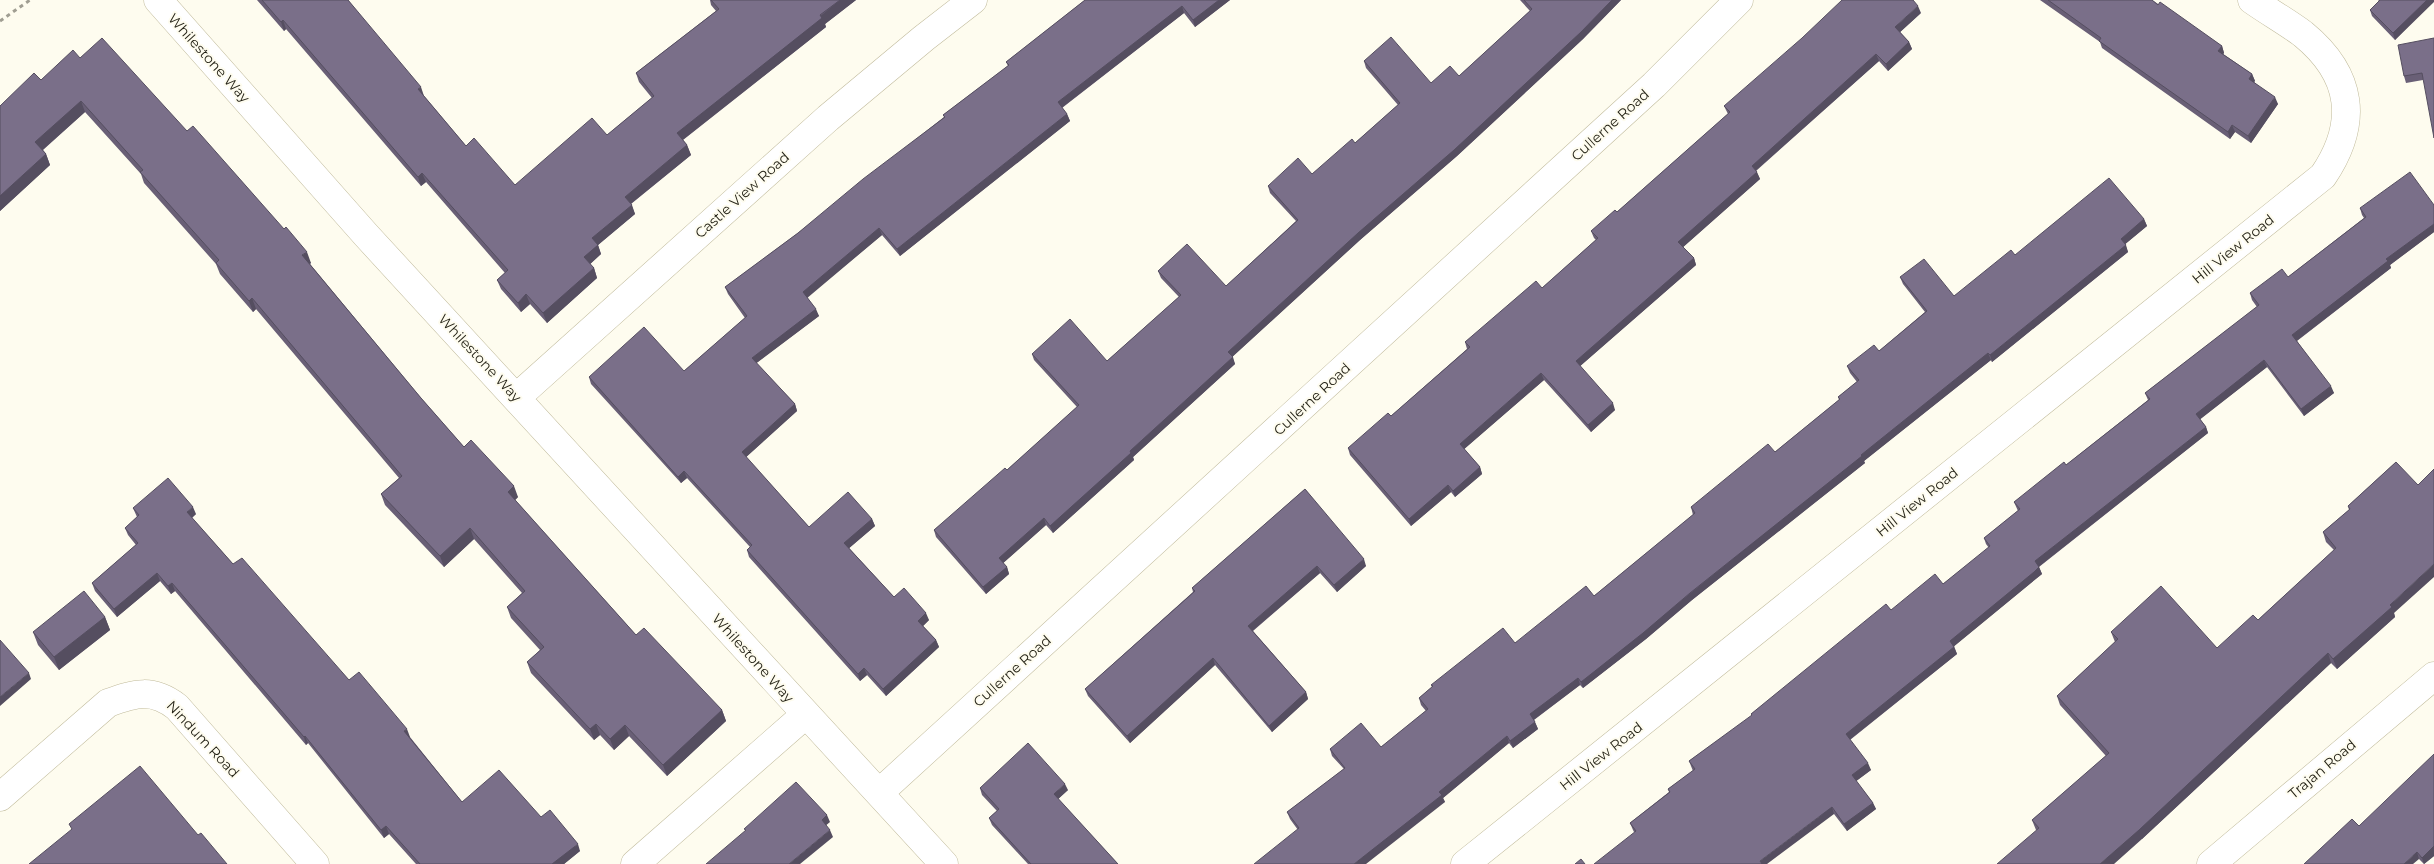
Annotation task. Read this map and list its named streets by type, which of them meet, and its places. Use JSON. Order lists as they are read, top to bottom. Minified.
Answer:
{"streets":{"street":["Whilestone Way","Cullerne Road","Castle View Road","Hill View Road","Nindum Road","Trajan Road"]},"crossings":[["Whilestone Way","Cullerne Road"],["Whilestone Way","Castle View Road"]]}
